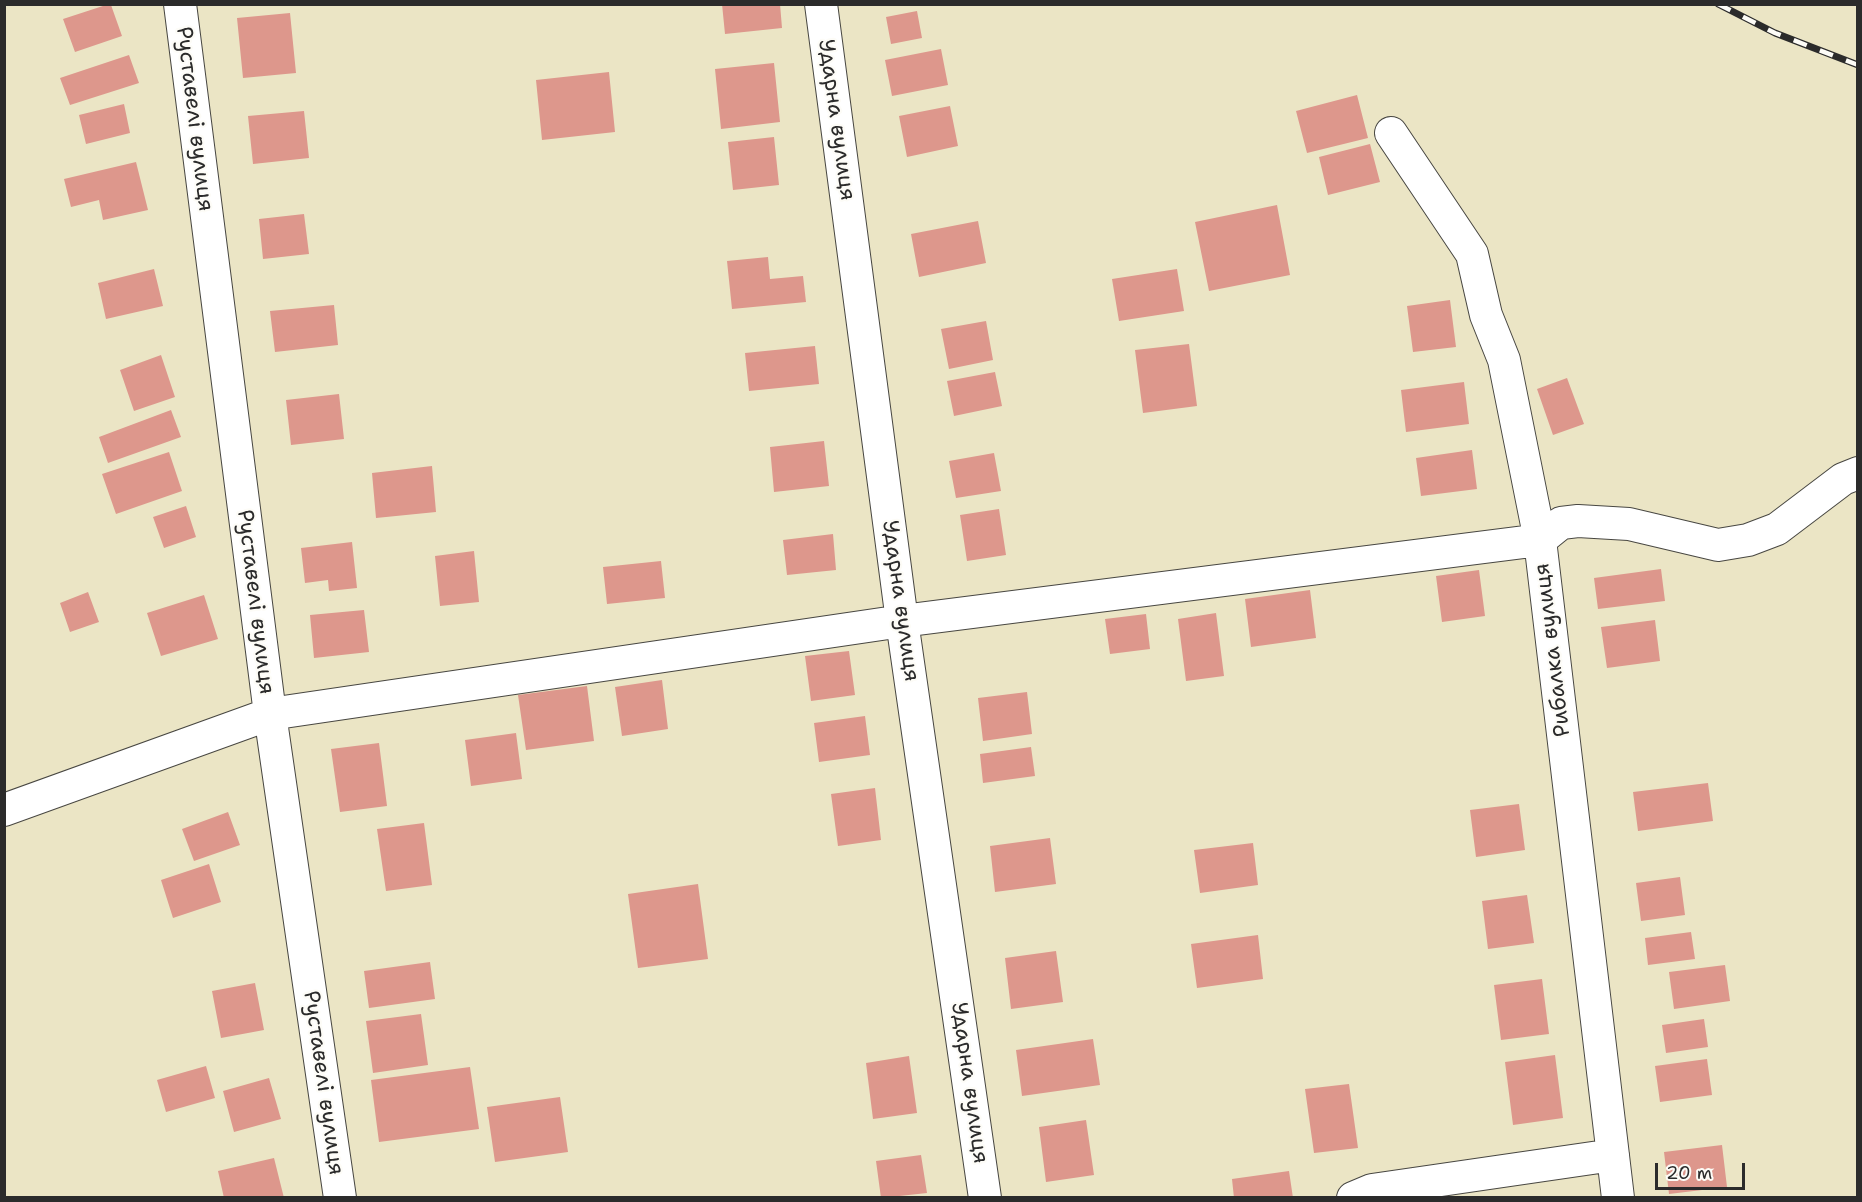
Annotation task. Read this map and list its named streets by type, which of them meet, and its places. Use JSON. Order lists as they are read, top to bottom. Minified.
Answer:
{"streets":{"street":["Руставелі вулиця","Ударна вулиця","Рибалка вулиця"]},"scale_bar":"20 m"}
